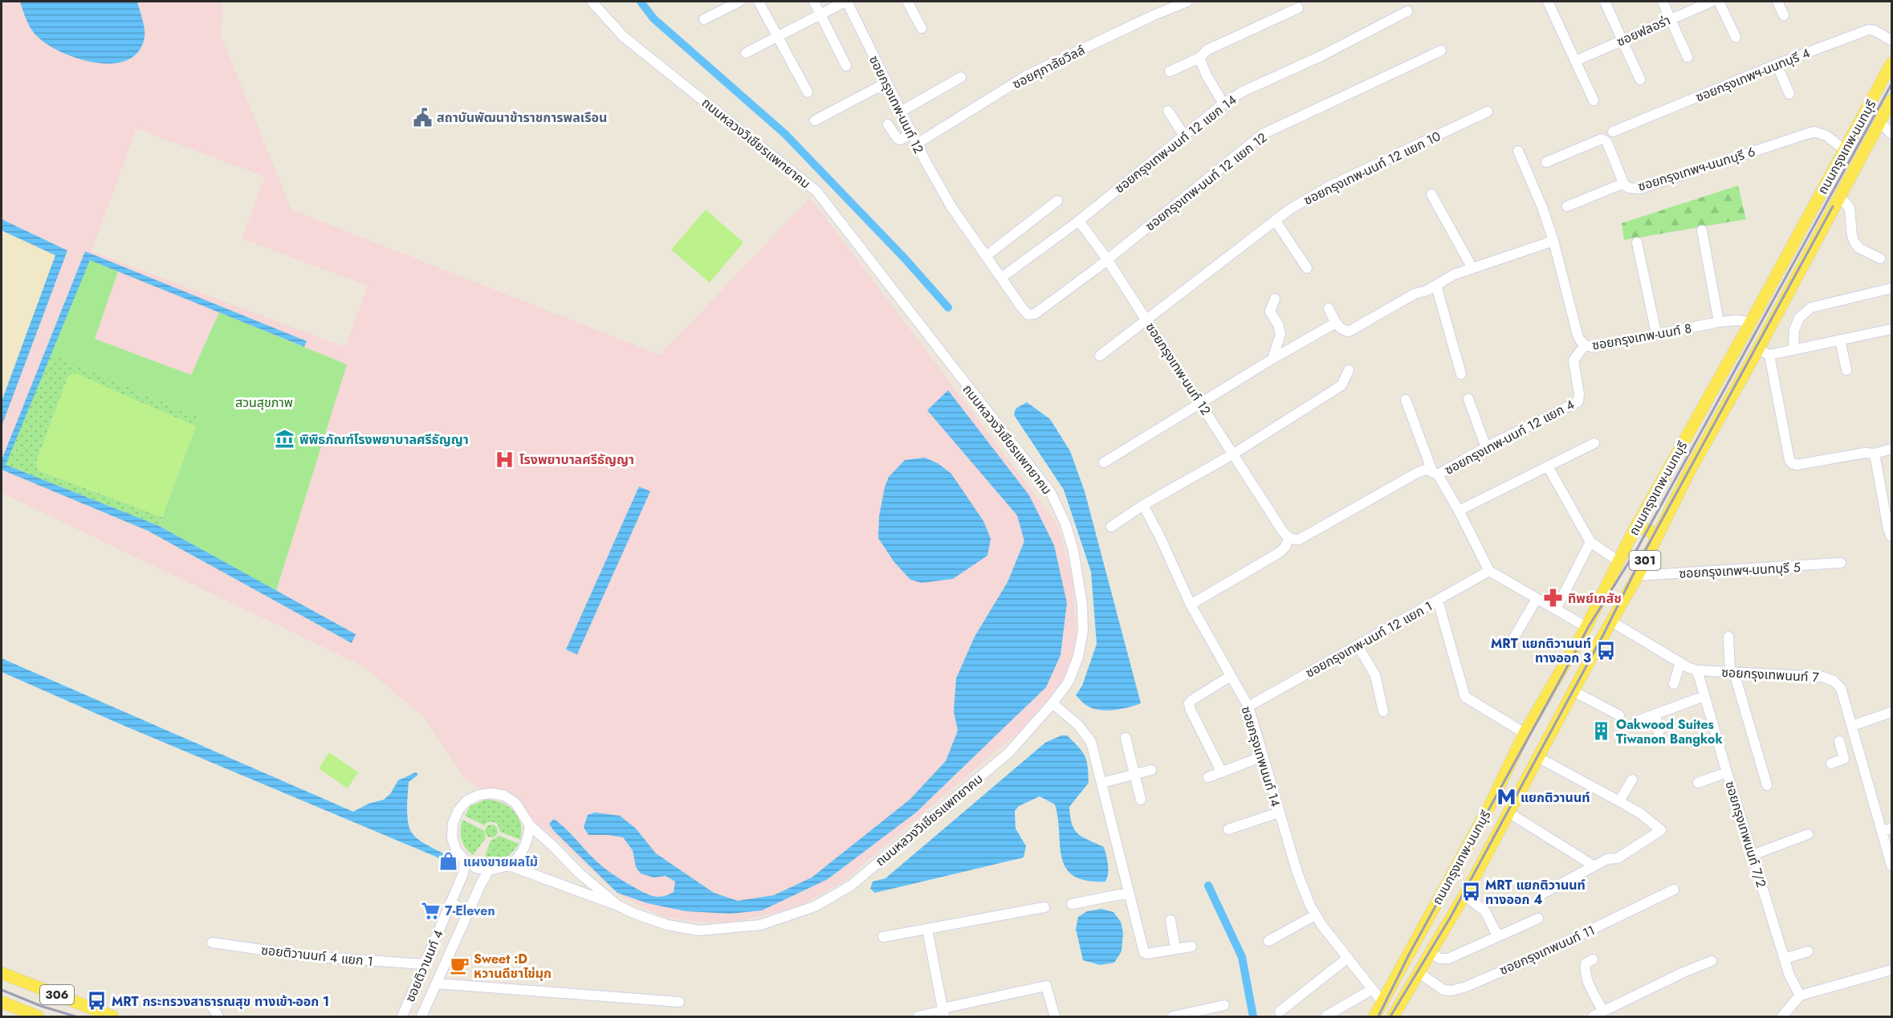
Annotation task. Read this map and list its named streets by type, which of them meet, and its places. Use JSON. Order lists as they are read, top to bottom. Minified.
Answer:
{"streets":{"main road":["ถนนกรุงเทพ-นนทบุรี","301","306"],"street":["ซอยฟลอร่า","ซอยศุภาลัยวิลล์","ซอยกรุงเทพฯ-นนทบุรี 4","ซอยกรุงเทพ-นนท์ 12","ถนนหลวงวิเชียรแพทยาคม","ซอยกรุงเทพ-นนท์ 12 แยก 14","ซอยกรุงเทพ-นนท์ 12 แยก 10","ซอยกรุงเทพฯ-นนทบุรี 6","ซอยกรุงเทพ-นนท์ 12 แยก 12","ซอยกรุงเทพ-นนท์ 8","ซอยกรุงเทพ-นนท์ 12 แยก 4","ซอยกรุงเทพฯ-นนทบุรี 5","ซอยกรุงเทพ-นนท์ 12 แยก 1","ซอยกรุงเทพนนท์ 7","ซอยกรุงเทพนนท์ 14","ซอยกรุงเทพนนท์ 7/2","ซอยกรุงเทพนนท์ 11","ซอยติวานนท์ 4 แยก 1","ซอยติวานนท์ 4"]},"crossings":[["ซอยศุภาลัยวิลล์","ซอยกรุงเทพ-นนท์ 12"],["ซอยกรุงเทพ-นนท์ 12","ซอยกรุงเทพ-นนท์ 12 แยก 14"],["ซอยกรุงเทพ-นนท์ 12","ซอยกรุงเทพ-นนท์ 12 แยก 10"],["ซอยกรุงเทพ-นนท์ 12","ซอยกรุงเทพ-นนท์ 12 แยก 12"],["ถนนหลวงวิเชียรแพทยาคม","ซอยติวานนท์ 4"],["ถนนกรุงเทพ-นนทบุรี","ซอยกรุงเทพฯ-นนทบุรี 6"],["ถนนกรุงเทพ-นนทบุรี","ซอยกรุงเทพ-นนท์ 8"],["ถนนกรุงเทพ-นนทบุรี","ซอยกรุงเทพฯ-นนทบุรี 5"],["ถนนกรุงเทพ-นนทบุรี","ซอยกรุงเทพนนท์ 7"],["ถนนกรุงเทพ-นนทบุรี","ซอยกรุงเทพนนท์ 14"],["ถนนกรุงเทพ-นนทบุรี","ซอยกรุงเทพนนท์ 11"],["ซอยกรุงเทพ-นนท์ 8","ซอยกรุงเทพ-นนท์ 12 แยก 4"],["ซอยกรุงเทพ-นนท์ 12 แยก 1","ซอยกรุงเทพนนท์ 14"],["ซอยกรุงเทพนนท์ 7","ซอยกรุงเทพนนท์ 7/2"],["ซอยติวานนท์ 4 แยก 1","ซอยติวานนท์ 4"]],"parks":["สวนสุขภาพ"],"places":{"public building":["สถาบันพัฒนาข้าราชการพลเรือน"],"museum":["พิพิธภัณฑ์โรงพยาบาลศรีธัญญา"],"hospital":["โรงพยาบาลศรีธัญญา"],"pharmacy":["ทิพย์เภสัช"],"bus stop":["MRT แยกติวานนท์ ทางออก 3","MRT แยกติวานนท์ ทางออก 4","MRT กระทรวงสาธารณสุข ทางเข้า-ออก 1"],"building":["Oakwood Suites Tiwanon Bangkok"],"metro station":["แยกติวานนท์"],"shop":["แผงขายผลไม้"],"supermarket":["7-Eleven"],"cafe":["Sweet :D หวานดีชาไข่มุก"]}}
